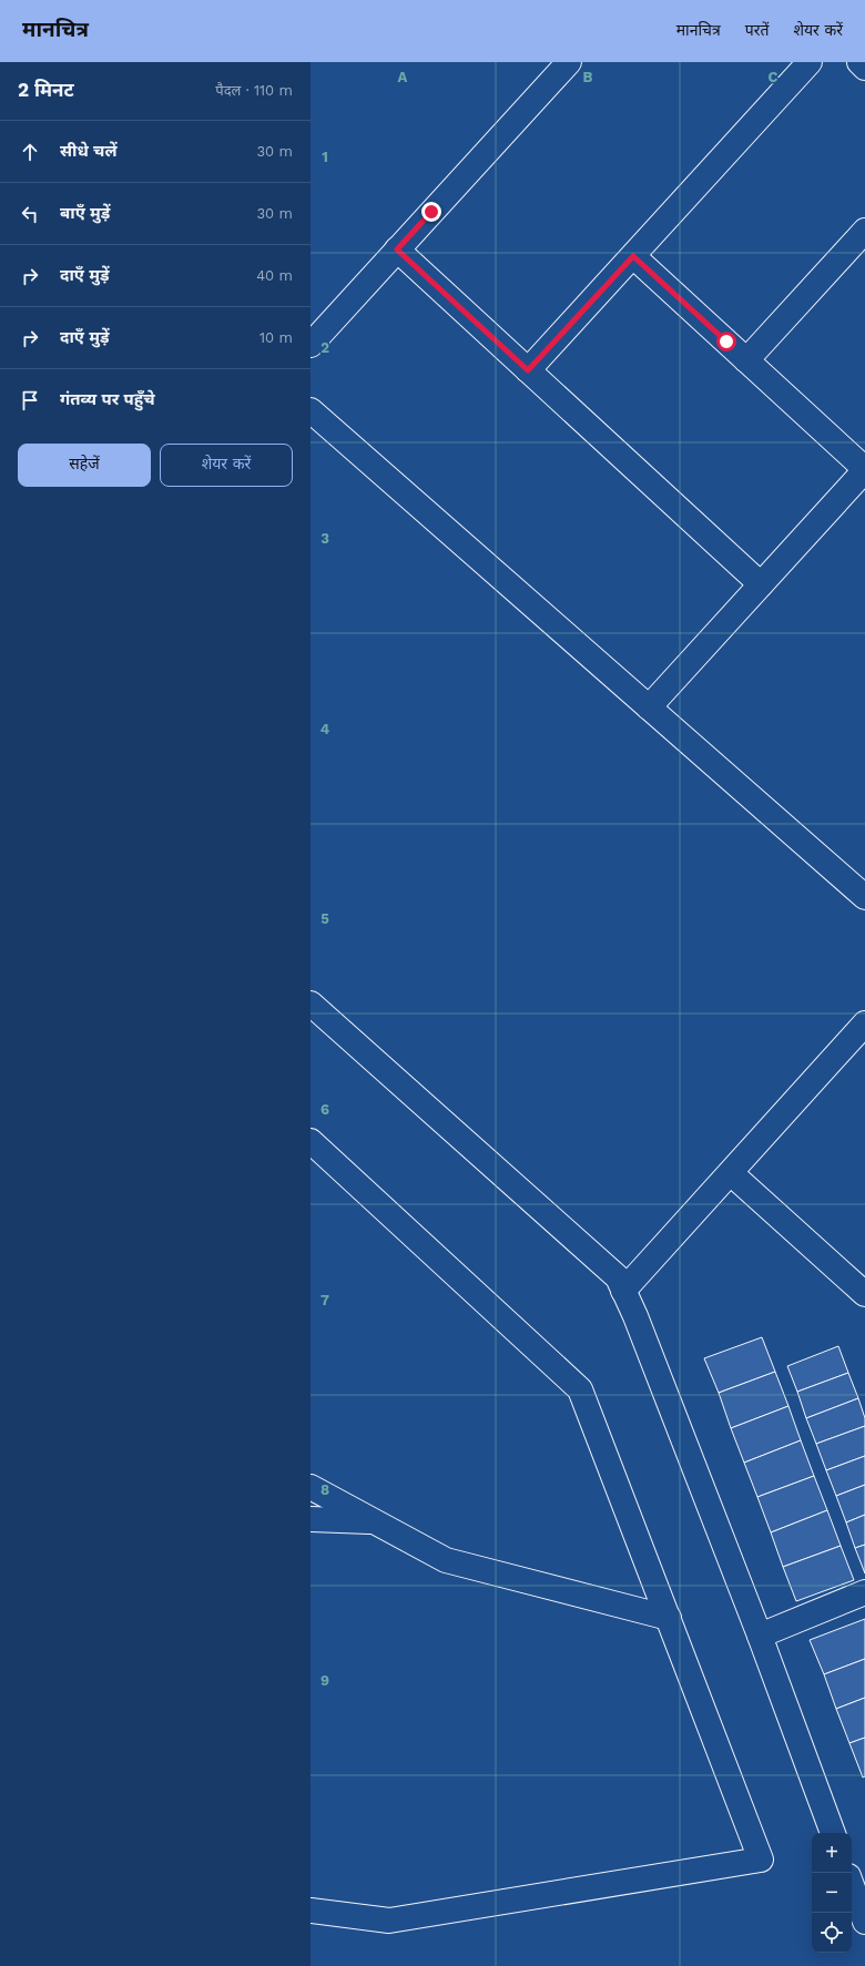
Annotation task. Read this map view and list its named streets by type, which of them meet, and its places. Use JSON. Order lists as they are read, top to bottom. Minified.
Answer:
{"page":{"header":"मानचित्र","nav":["मानचित्र","परतें","शेयर करें"],"heading":["2 मिनट","पैदल · 110 m"],"list":[["सीधे चलें","30 m"],["बाएँ मुड़ें","30 m"],["दाएँ मुड़ें","40 m"],["दाएँ मुड़ें","10 m"],"गंतव्य पर पहुँचे"],"buttons":["सहेजें","शेयर करें"],"map_buttons":["+","−"]},"grid":{"columns":["A","B","C"],"rows":["1","2","3","4","5","6","7","8","9"]}}
